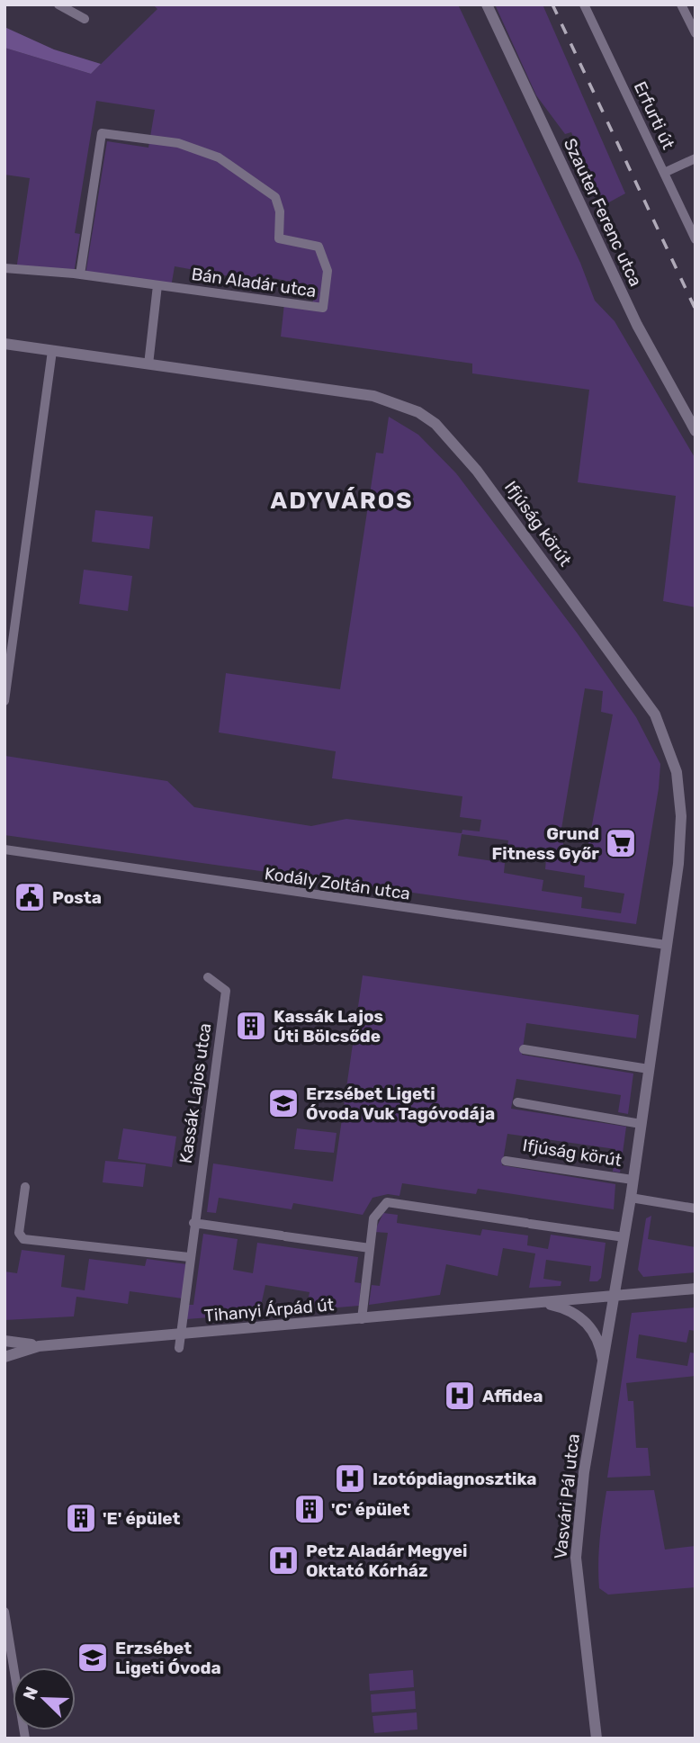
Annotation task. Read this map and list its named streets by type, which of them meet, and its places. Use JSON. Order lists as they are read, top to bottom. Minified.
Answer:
{"streets":{"street":["Erfurti út","Szauter Ferenc utca","Bán Aladár utca","Ifjúság körút","Kodály Zoltán utca","Kassák Lajos utca","Tihanyi Árpád út","Vasvári Pál utca"]},"crossings":[["Ifjúság körút","Kodály Zoltán utca"],["Ifjúság körút","Tihanyi Árpád út"],["Ifjúság körút","Vasvári Pál utca"],["Kassák Lajos utca","Tihanyi Árpád út"],["Tihanyi Árpád út","Vasvári Pál utca"]],"districts":["ADYVÁROS"],"places":{"supermarket":["Grund Fitness Győr"],"public building":["Posta"],"building":["Kassák Lajos Úti Bölcsőde","'C' épület","'E' épület"],"school or university":["Erzsébet Ligeti Óvoda Vuk Tagóvodája","Erzsébet Ligeti Óvoda"],"hospital":["Affidea","Izotópdiagnosztika","Petz Aladár Megyei Oktató Kórház"]},"north":"top left"}
